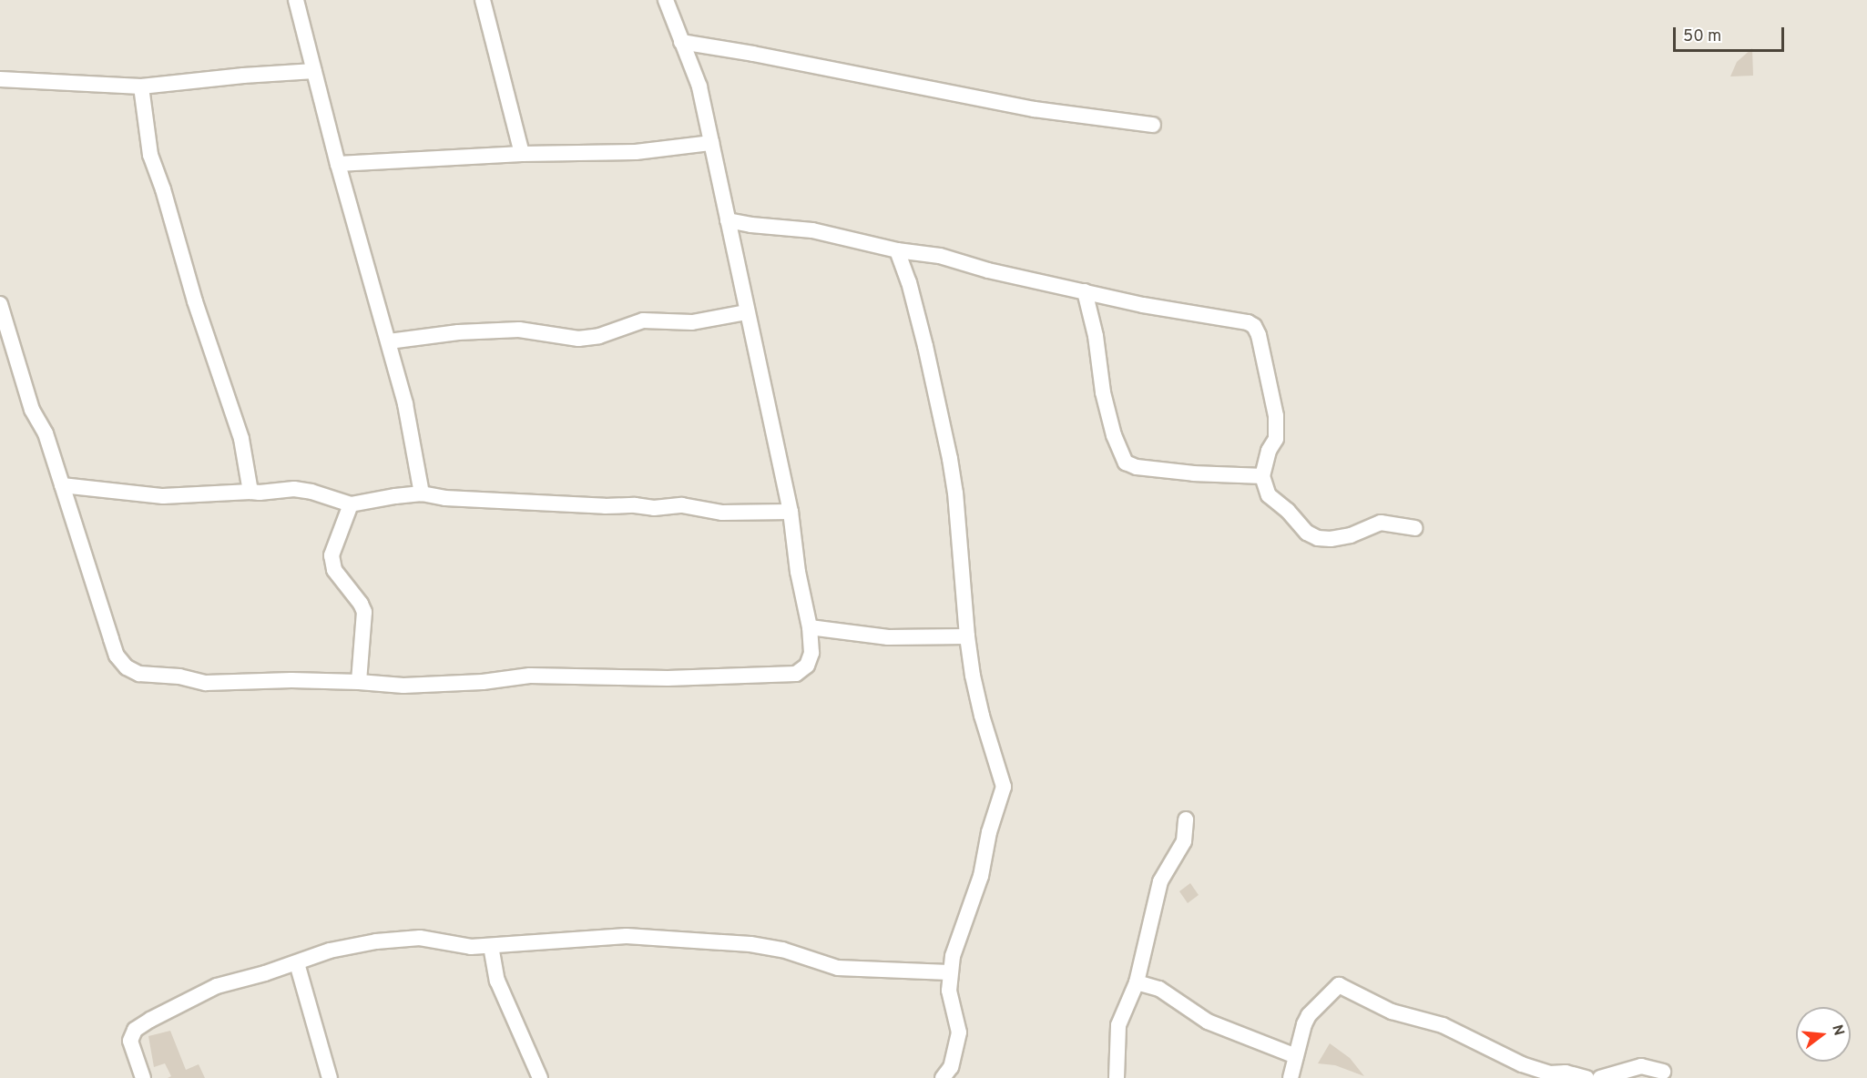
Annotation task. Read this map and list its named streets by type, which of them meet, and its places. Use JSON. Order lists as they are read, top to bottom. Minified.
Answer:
{"scale_bar":"50 m","north":"right"}
